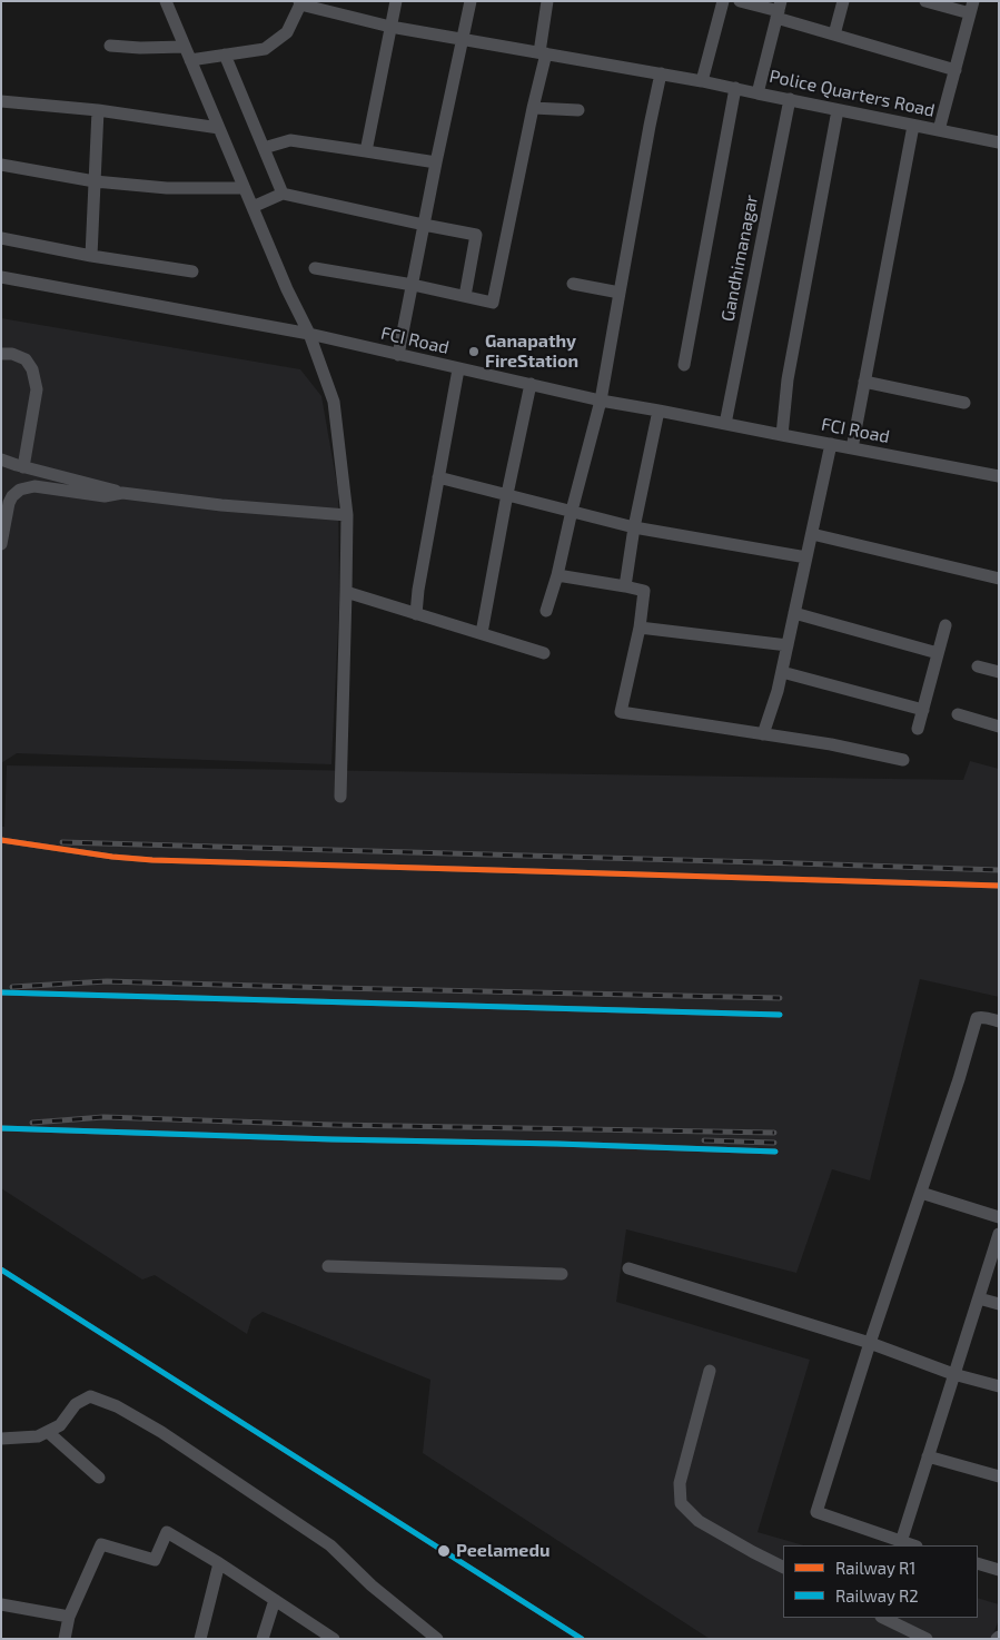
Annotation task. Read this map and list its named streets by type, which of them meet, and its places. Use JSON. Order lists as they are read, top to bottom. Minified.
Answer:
{"streets":{"street":["Police Quarters Road","Gandhimanagar","FCI Road"]},"crossings":[["Police Quarters Road","Gandhimanagar"],["Gandhimanagar","FCI Road"]],"places":["Ganapathy FireStation","Peelamedu"],"lines":["rail line R1","rail line R2"],"legend":["Railway R1","Railway R2"]}
